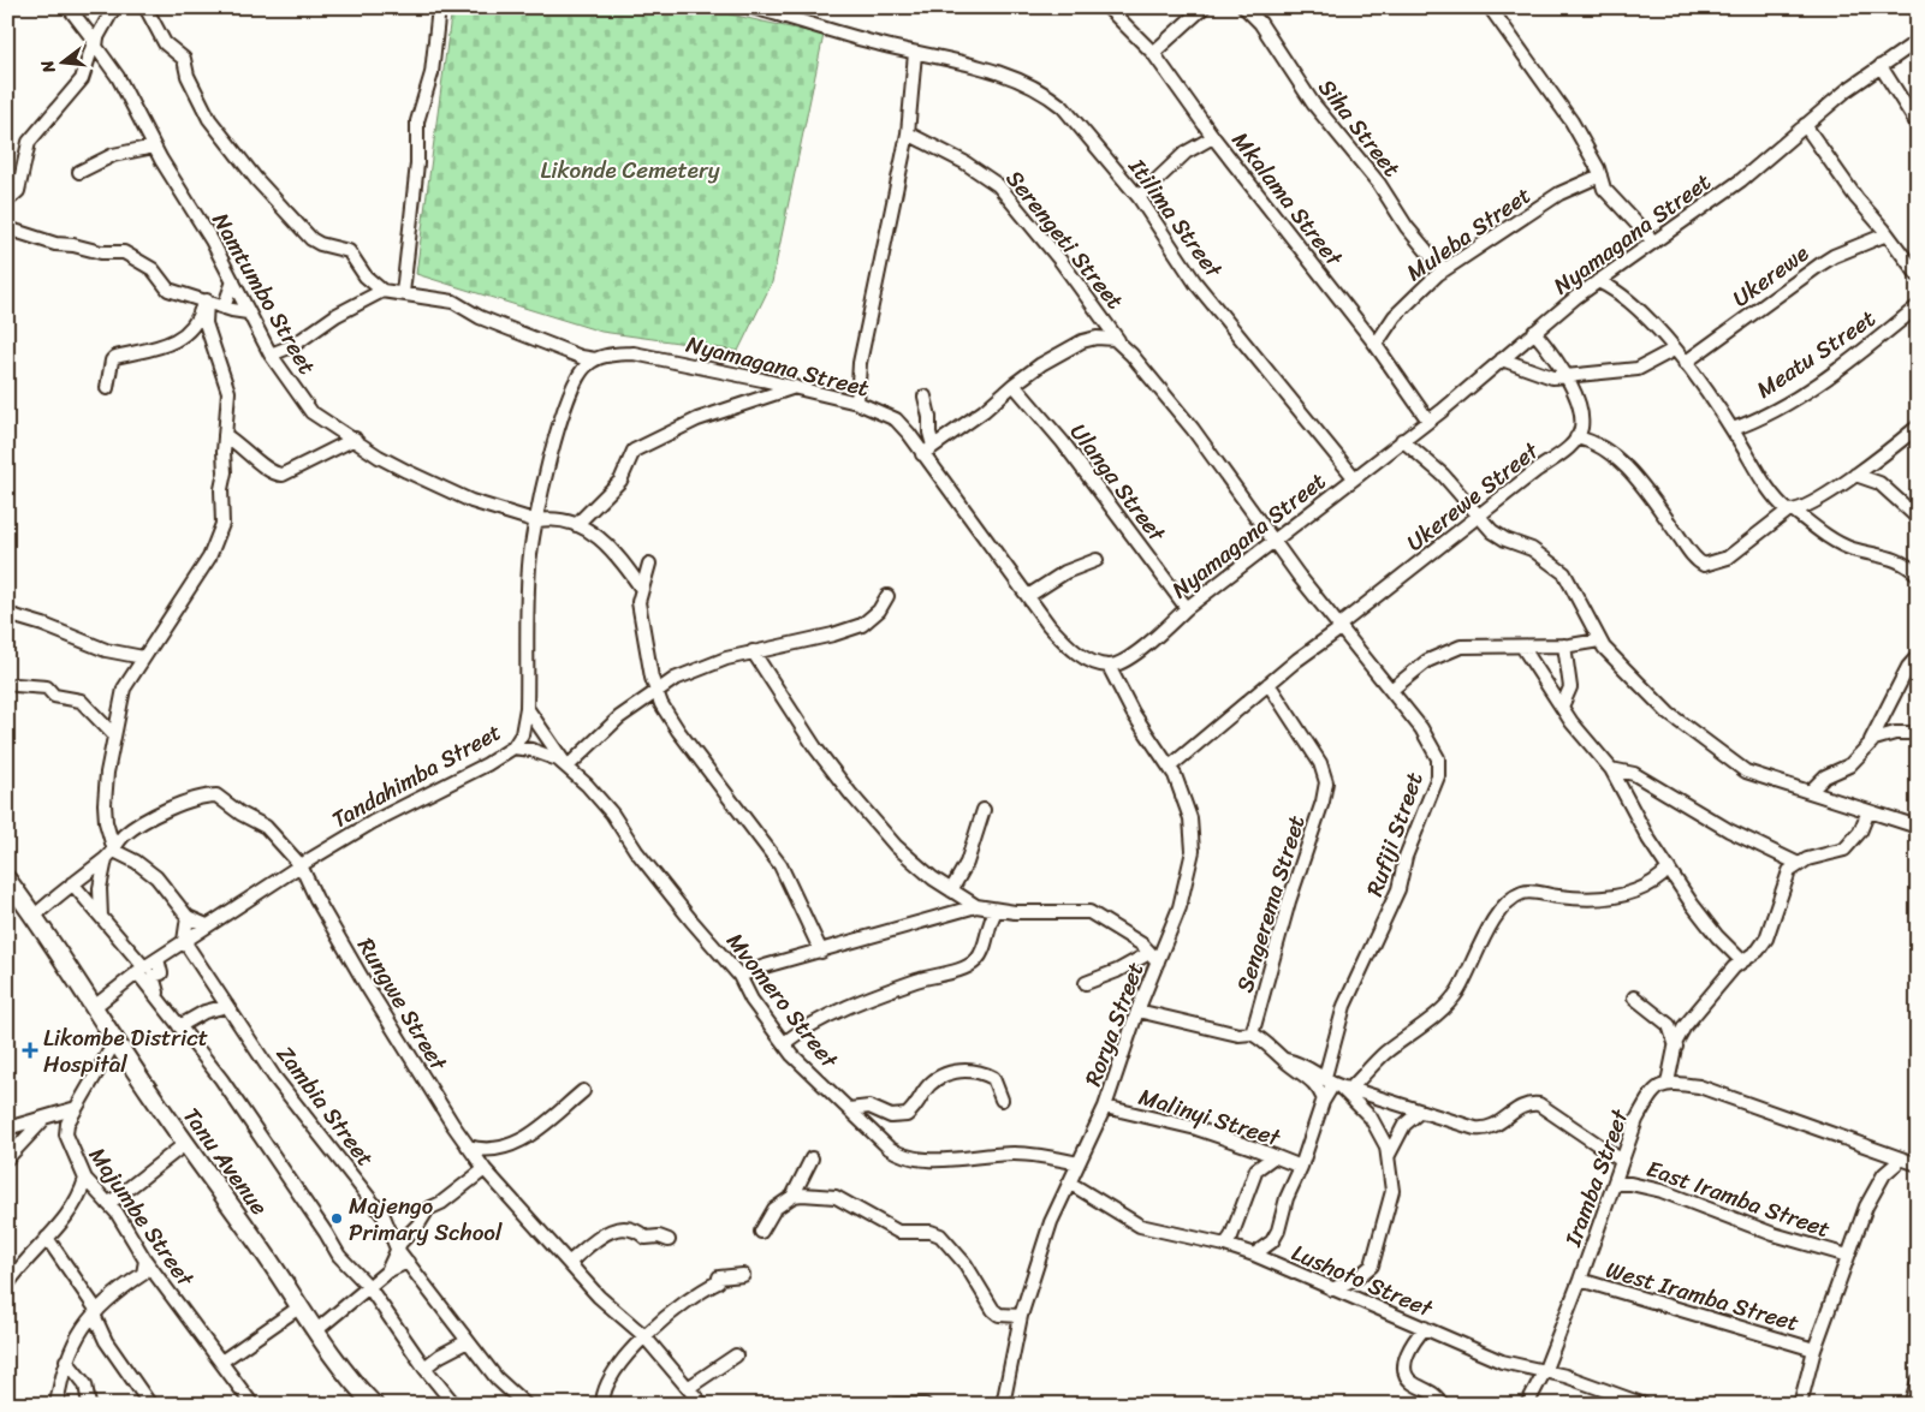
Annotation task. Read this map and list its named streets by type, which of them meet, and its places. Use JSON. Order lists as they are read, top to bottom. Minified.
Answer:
{"streets":{"street":["Siha Street","Mkalama Street","Itilima Street","Muleba Street","Nyamagana Street","Serengeti Street","Ukerewe","Namtumbo Street","Meatu Street","Ulanga Street","Ukerewe Street","Tandahimba Street","Rufiji Street","Sengerema Street","Mvomero Street","Rungwe Street","Rorya Street","Zambia Street","Malinyi Street","Tanu Avenue","Iramba Street","East Iramba Street","Majumbe Street","Lushoto Street","West Iramba Street"]},"crossings":[["Siha Street","Muleba Street"],["Mkalama Street","Muleba Street"],["Mkalama Street","Nyamagana Street"],["Itilima Street","Nyamagana Street"],["Nyamagana Street","Serengeti Street"],["Nyamagana Street","Ulanga Street"],["Nyamagana Street","Tandahimba Street"],["Nyamagana Street","Rufiji Street"],["Nyamagana Street","Rorya Street"],["Serengeti Street","Ulanga Street"],["Serengeti Street","Rufiji Street"],["Namtumbo Street","Tandahimba Street"],["Ukerewe Street","Rufiji Street"],["Ukerewe Street","Sengerema Street"],["Ukerewe Street","Rorya Street"],["Tandahimba Street","Mvomero Street"],["Tandahimba Street","Rungwe Street"],["Tandahimba Street","Zambia Street"],["Tandahimba Street","Tanu Avenue"],["Rufiji Street","Malinyi Street"],["Rufiji Street","Lushoto Street"],["Mvomero Street","Rorya Street"],["Rungwe Street","Tanu Avenue"],["Rorya Street","Malinyi Street"],["Rorya Street","Lushoto Street"],["Tanu Avenue","Majumbe Street"],["Iramba Street","East Iramba Street"],["Iramba Street","Lushoto Street"],["Iramba Street","West Iramba Street"]],"parks":["Likonde Cemetery"],"places":{"health":["Likombe District Hospital"],"other":["Majengo Primary School"]},"north":"left"}
